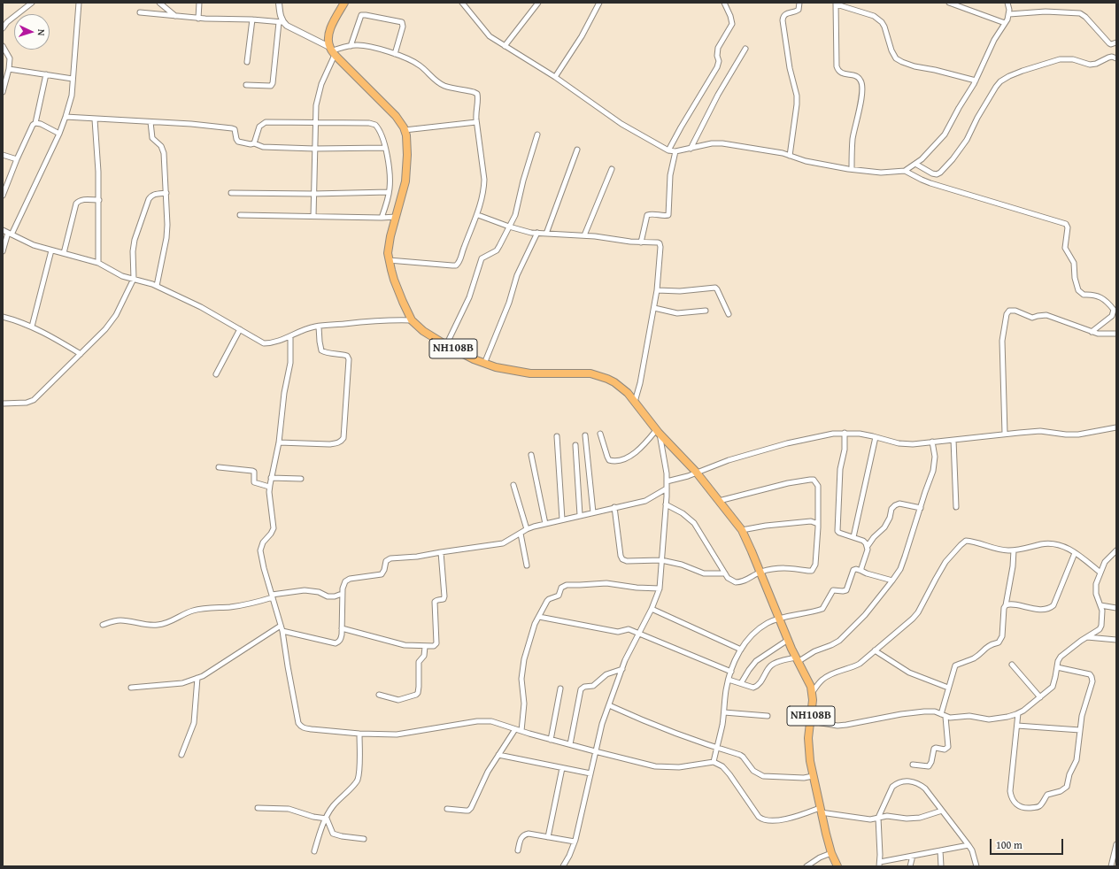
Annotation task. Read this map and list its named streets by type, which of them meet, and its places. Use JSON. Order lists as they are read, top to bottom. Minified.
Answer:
{"streets":{"highway":["NH108B"]},"scale_bar":"100 m","north":"right"}
